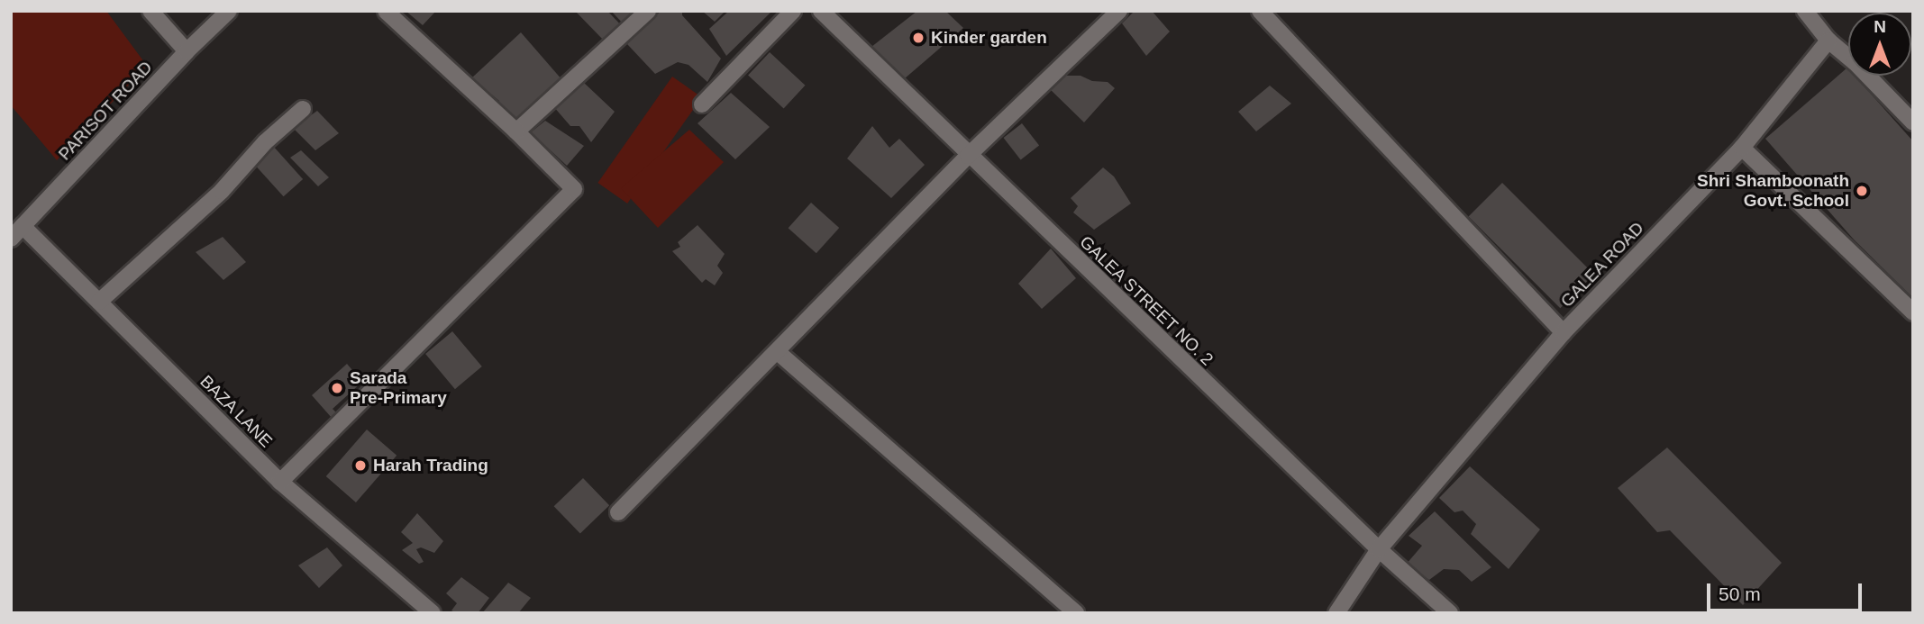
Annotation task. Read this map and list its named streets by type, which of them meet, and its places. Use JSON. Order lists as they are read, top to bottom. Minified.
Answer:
{"streets":{"street":["PARISOT ROAD","GALEA ROAD","GALEA STREET NO. 2","BAZA LANE"]},"crossings":[["PARISOT ROAD","BAZA LANE"],["GALEA ROAD","GALEA STREET NO. 2"]],"places":["Kinder garden","Shri Shamboonath Govt. School","Sarada Pre-Primary","Harah Trading"],"scale_bar":"50 m","north":"top"}
